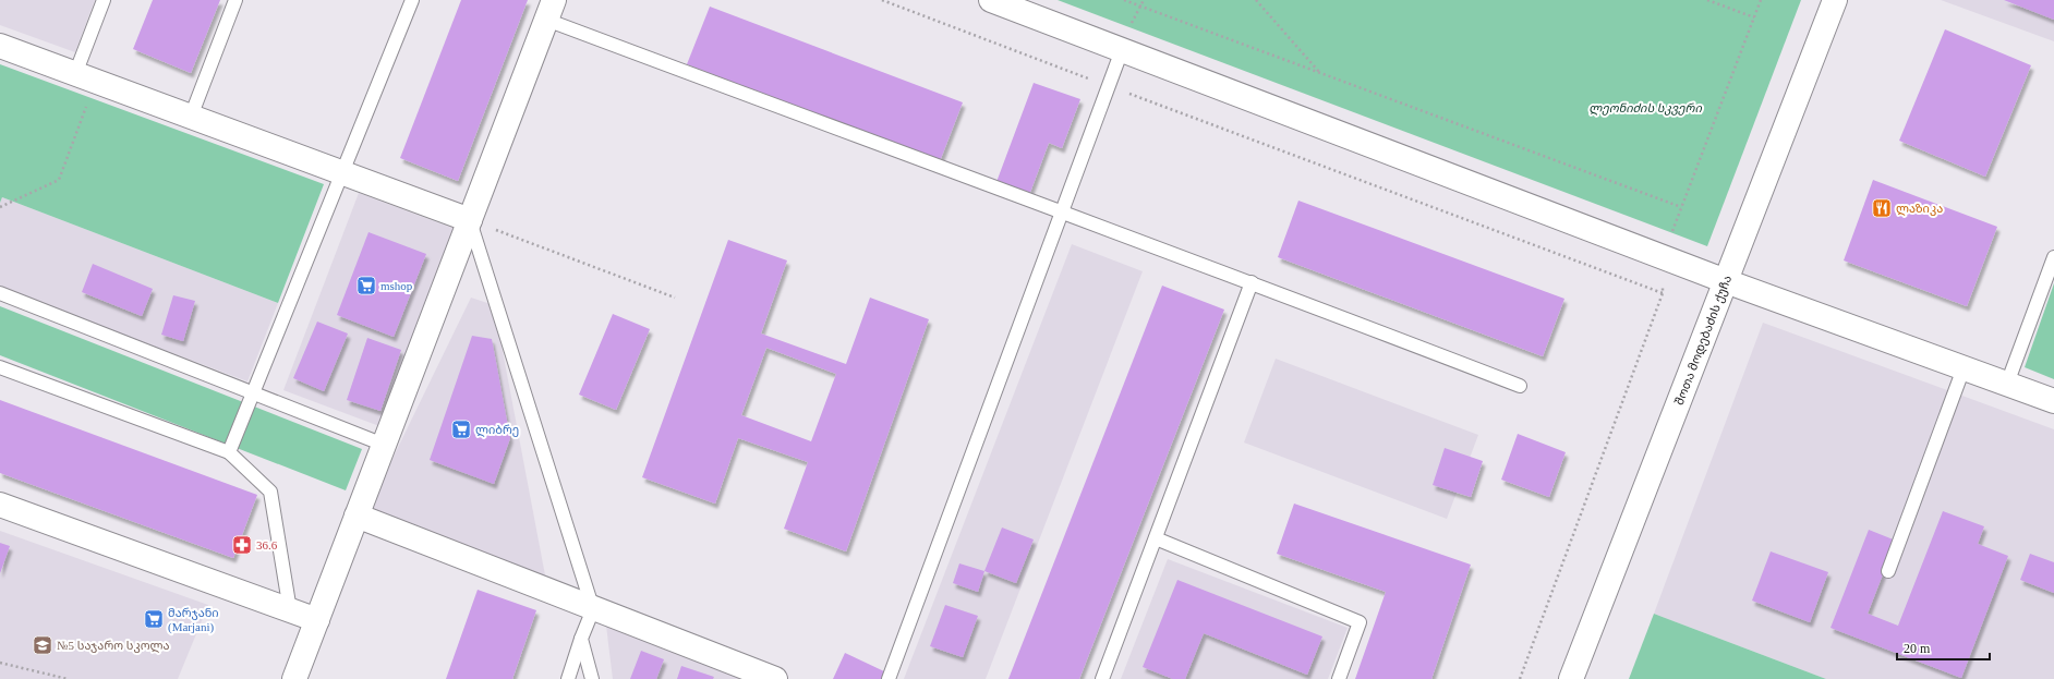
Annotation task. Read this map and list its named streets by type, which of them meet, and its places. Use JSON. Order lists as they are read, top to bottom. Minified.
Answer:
{"streets":{"street":["შოთა მოდებაძის ქუჩა"]},"parks":["ლეონიძის სკვერი"],"places":{"restaurant":["ლაზიკა"],"supermarket":["mshop","ლიბრე","მარჯანი (Marjani)"],"pharmacy":["36.6"],"school or university":["№5 საჯარო სკოლა"]},"scale_bar":"20 m"}
